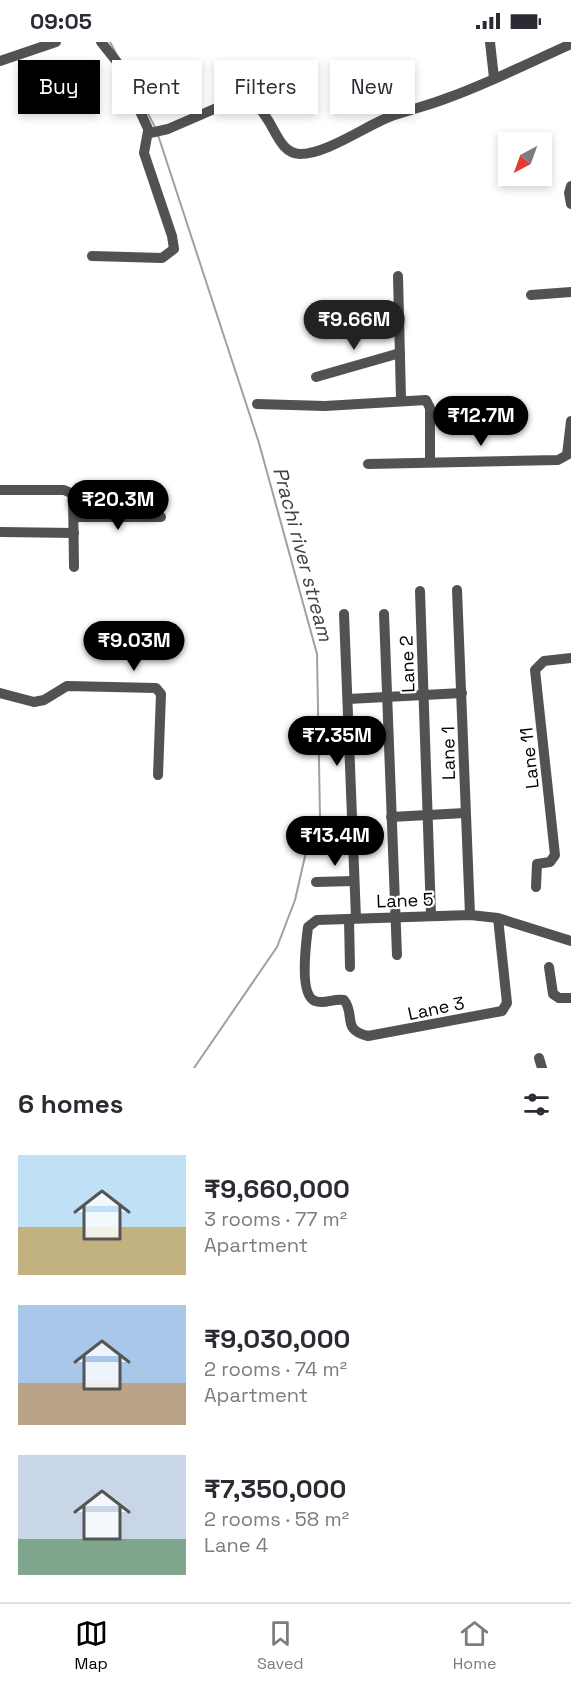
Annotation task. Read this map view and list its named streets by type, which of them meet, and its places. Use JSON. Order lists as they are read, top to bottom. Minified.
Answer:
{"streets":{"street":["Lane 2","Lane 1","Lane 11","Lane 5","Lane 3"]},"crossings":[["Lane 2","Lane 5"],["Lane 1","Lane 5"],["Lane 5","Lane 3"]],"water":["Prachi river stream"],"north":"bottom left","page":{"status":"09:05","chip":["Buy","Rent","Filters","New"],"price":["₹9.66M","₹12.7M","₹20.3M","₹9.03M","₹7.35M","₹13.4M"],"heading":"6 homes","list":[{"name":"₹9,660,000","note":"3 rooms · 77 m² · Apartment"},{"name":"₹9,030,000","note":"2 rooms · 74 m² · Apartment"},{"name":"₹7,350,000","note":"2 rooms · 58 m² · Lane 4"}],"tabs":["Map","Saved","Home"]}}
